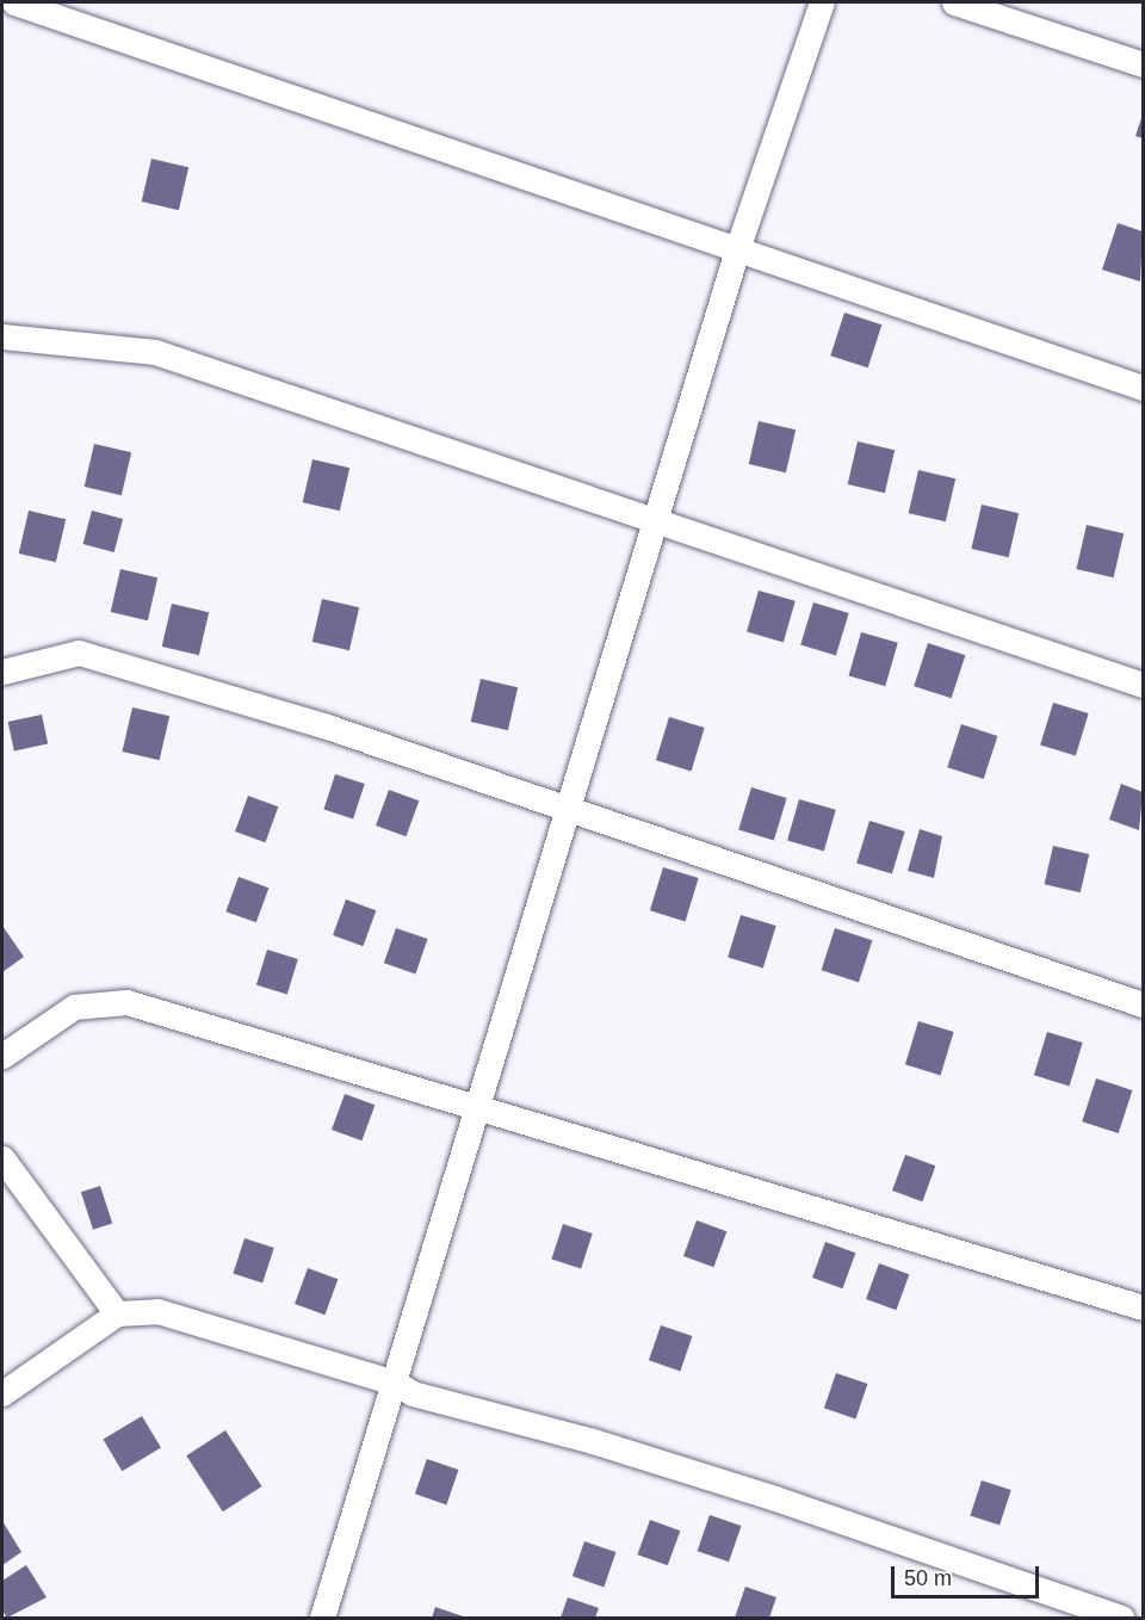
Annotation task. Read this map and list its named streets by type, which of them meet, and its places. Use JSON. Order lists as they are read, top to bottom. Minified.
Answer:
{"scale_bar":"50 m"}
